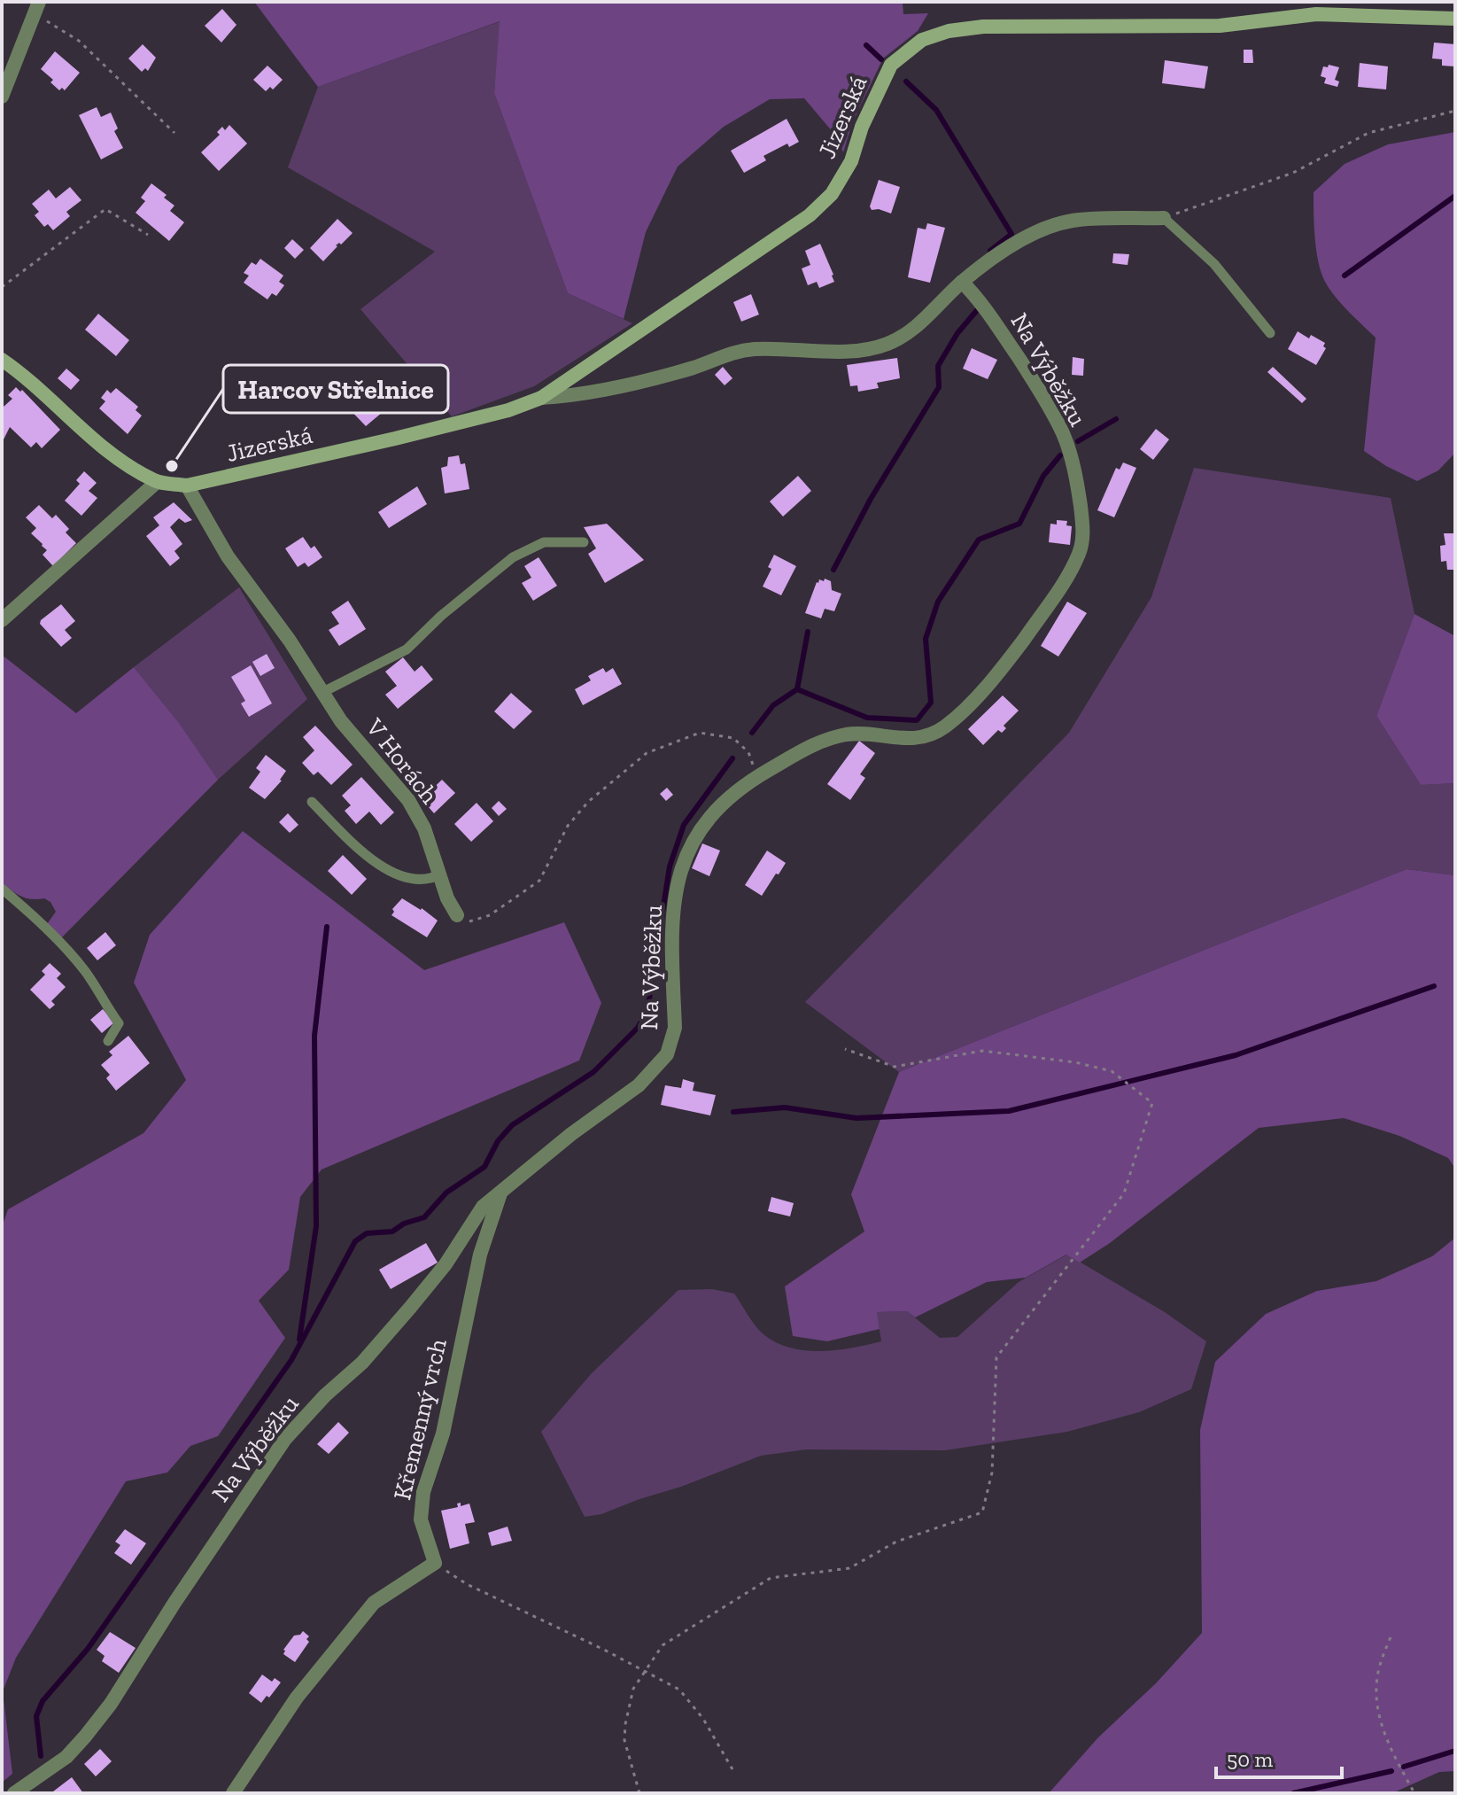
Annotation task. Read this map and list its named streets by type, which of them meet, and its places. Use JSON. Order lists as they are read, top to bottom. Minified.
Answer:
{"streets":{"street":["Jizerská","Na Výběžku","V Horách","Křemenný vrch"]},"crossings":[["Jizerská","Na Výběžku"],["Jizerská","V Horách"],["Na Výběžku","Křemenný vrch"]],"places":["Harcov Střelnice"],"scale_bar":"50 m"}
